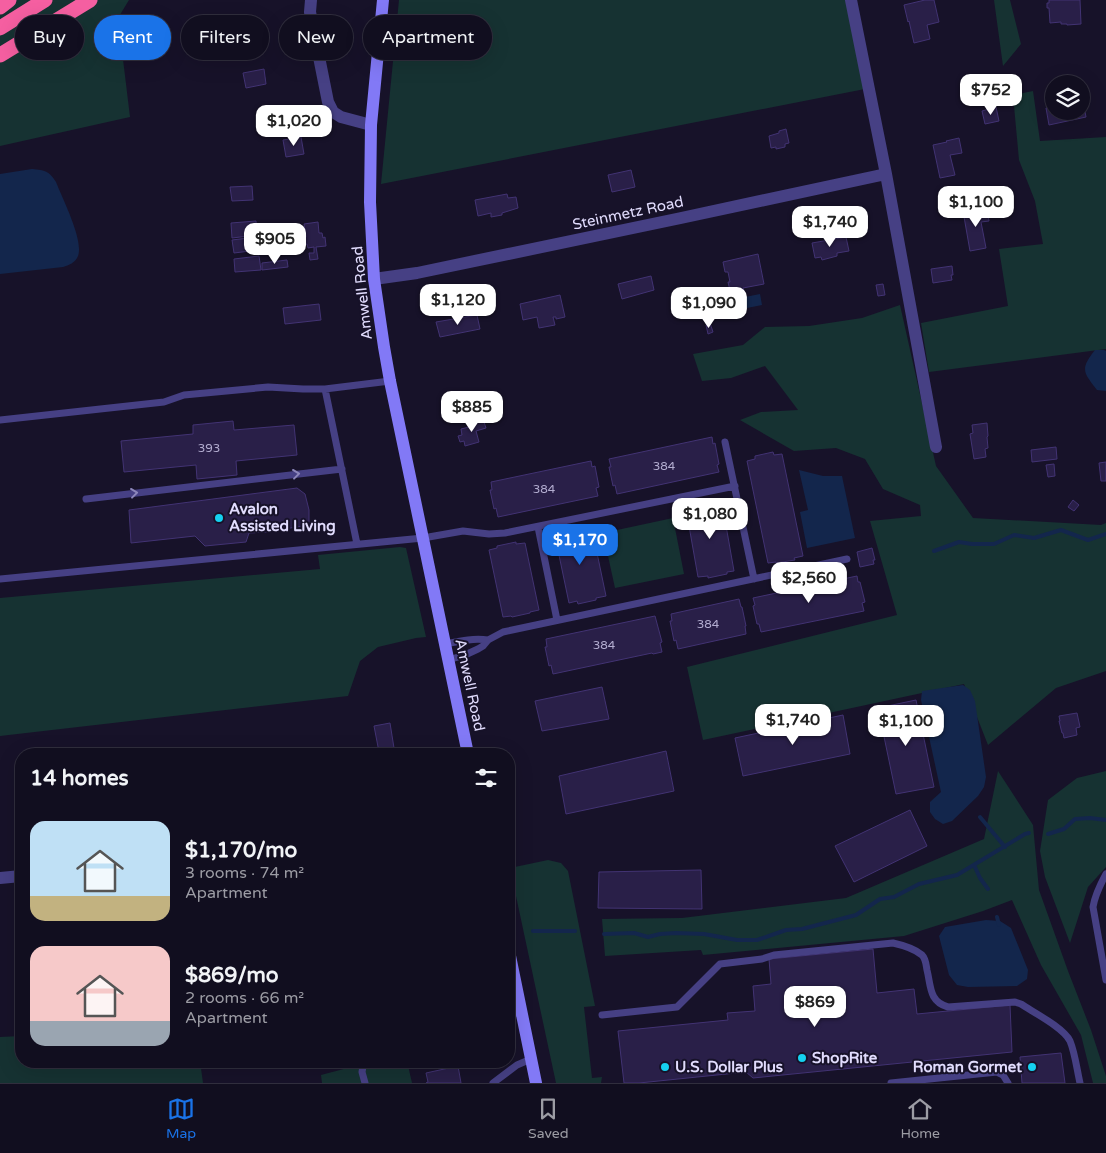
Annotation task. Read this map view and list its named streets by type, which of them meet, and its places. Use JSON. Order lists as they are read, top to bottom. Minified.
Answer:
{"streets":{"main road":["Amwell Road"],"street":["Steinmetz Road"]},"crossings":[["Steinmetz Road","Amwell Road"]],"places":["Avalon Assisted Living","ShopRite","U.S. Dollar Plus","Roman Gormet"],"house_numbers":["393","384","384","384","384"],"page":{"chip":["Buy","Rent","Filters","New","Apartment"],"price":["$752","$1,020","$1,100","$1,740","$905","$1,120","$1,090","$885","$1,080","$1,170","$2,560","$1,740","$1,100","$869"],"heading":"14 homes","list":[{"name":"$1,170/mo","note":"3 rooms · 74 m² · Apartment"},{"name":"$869/mo","note":"2 rooms · 66 m² · Apartment"}],"tabs":["Map","Saved","Home"]}}
